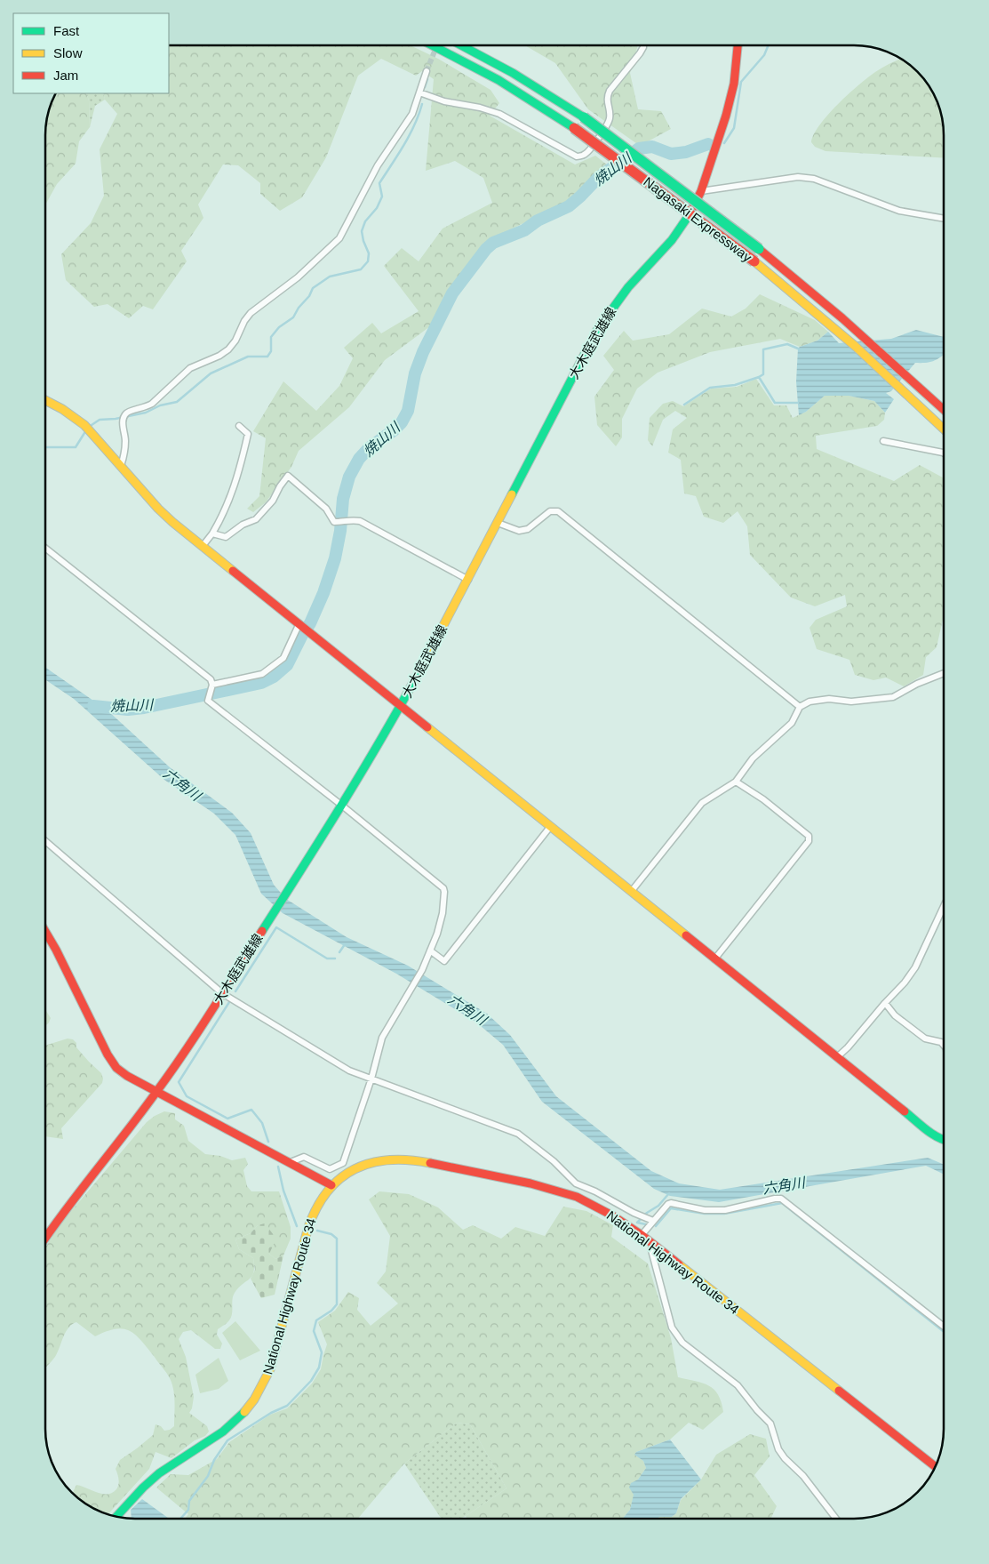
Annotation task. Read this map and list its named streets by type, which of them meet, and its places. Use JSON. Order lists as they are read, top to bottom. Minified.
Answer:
{"streets":{"main road":["Nagasaki Expressway","大木庭武雄線","National Highway Route 34"]},"water":["焼山川","六角川"],"legend":["Fast","Slow","Jam"]}
